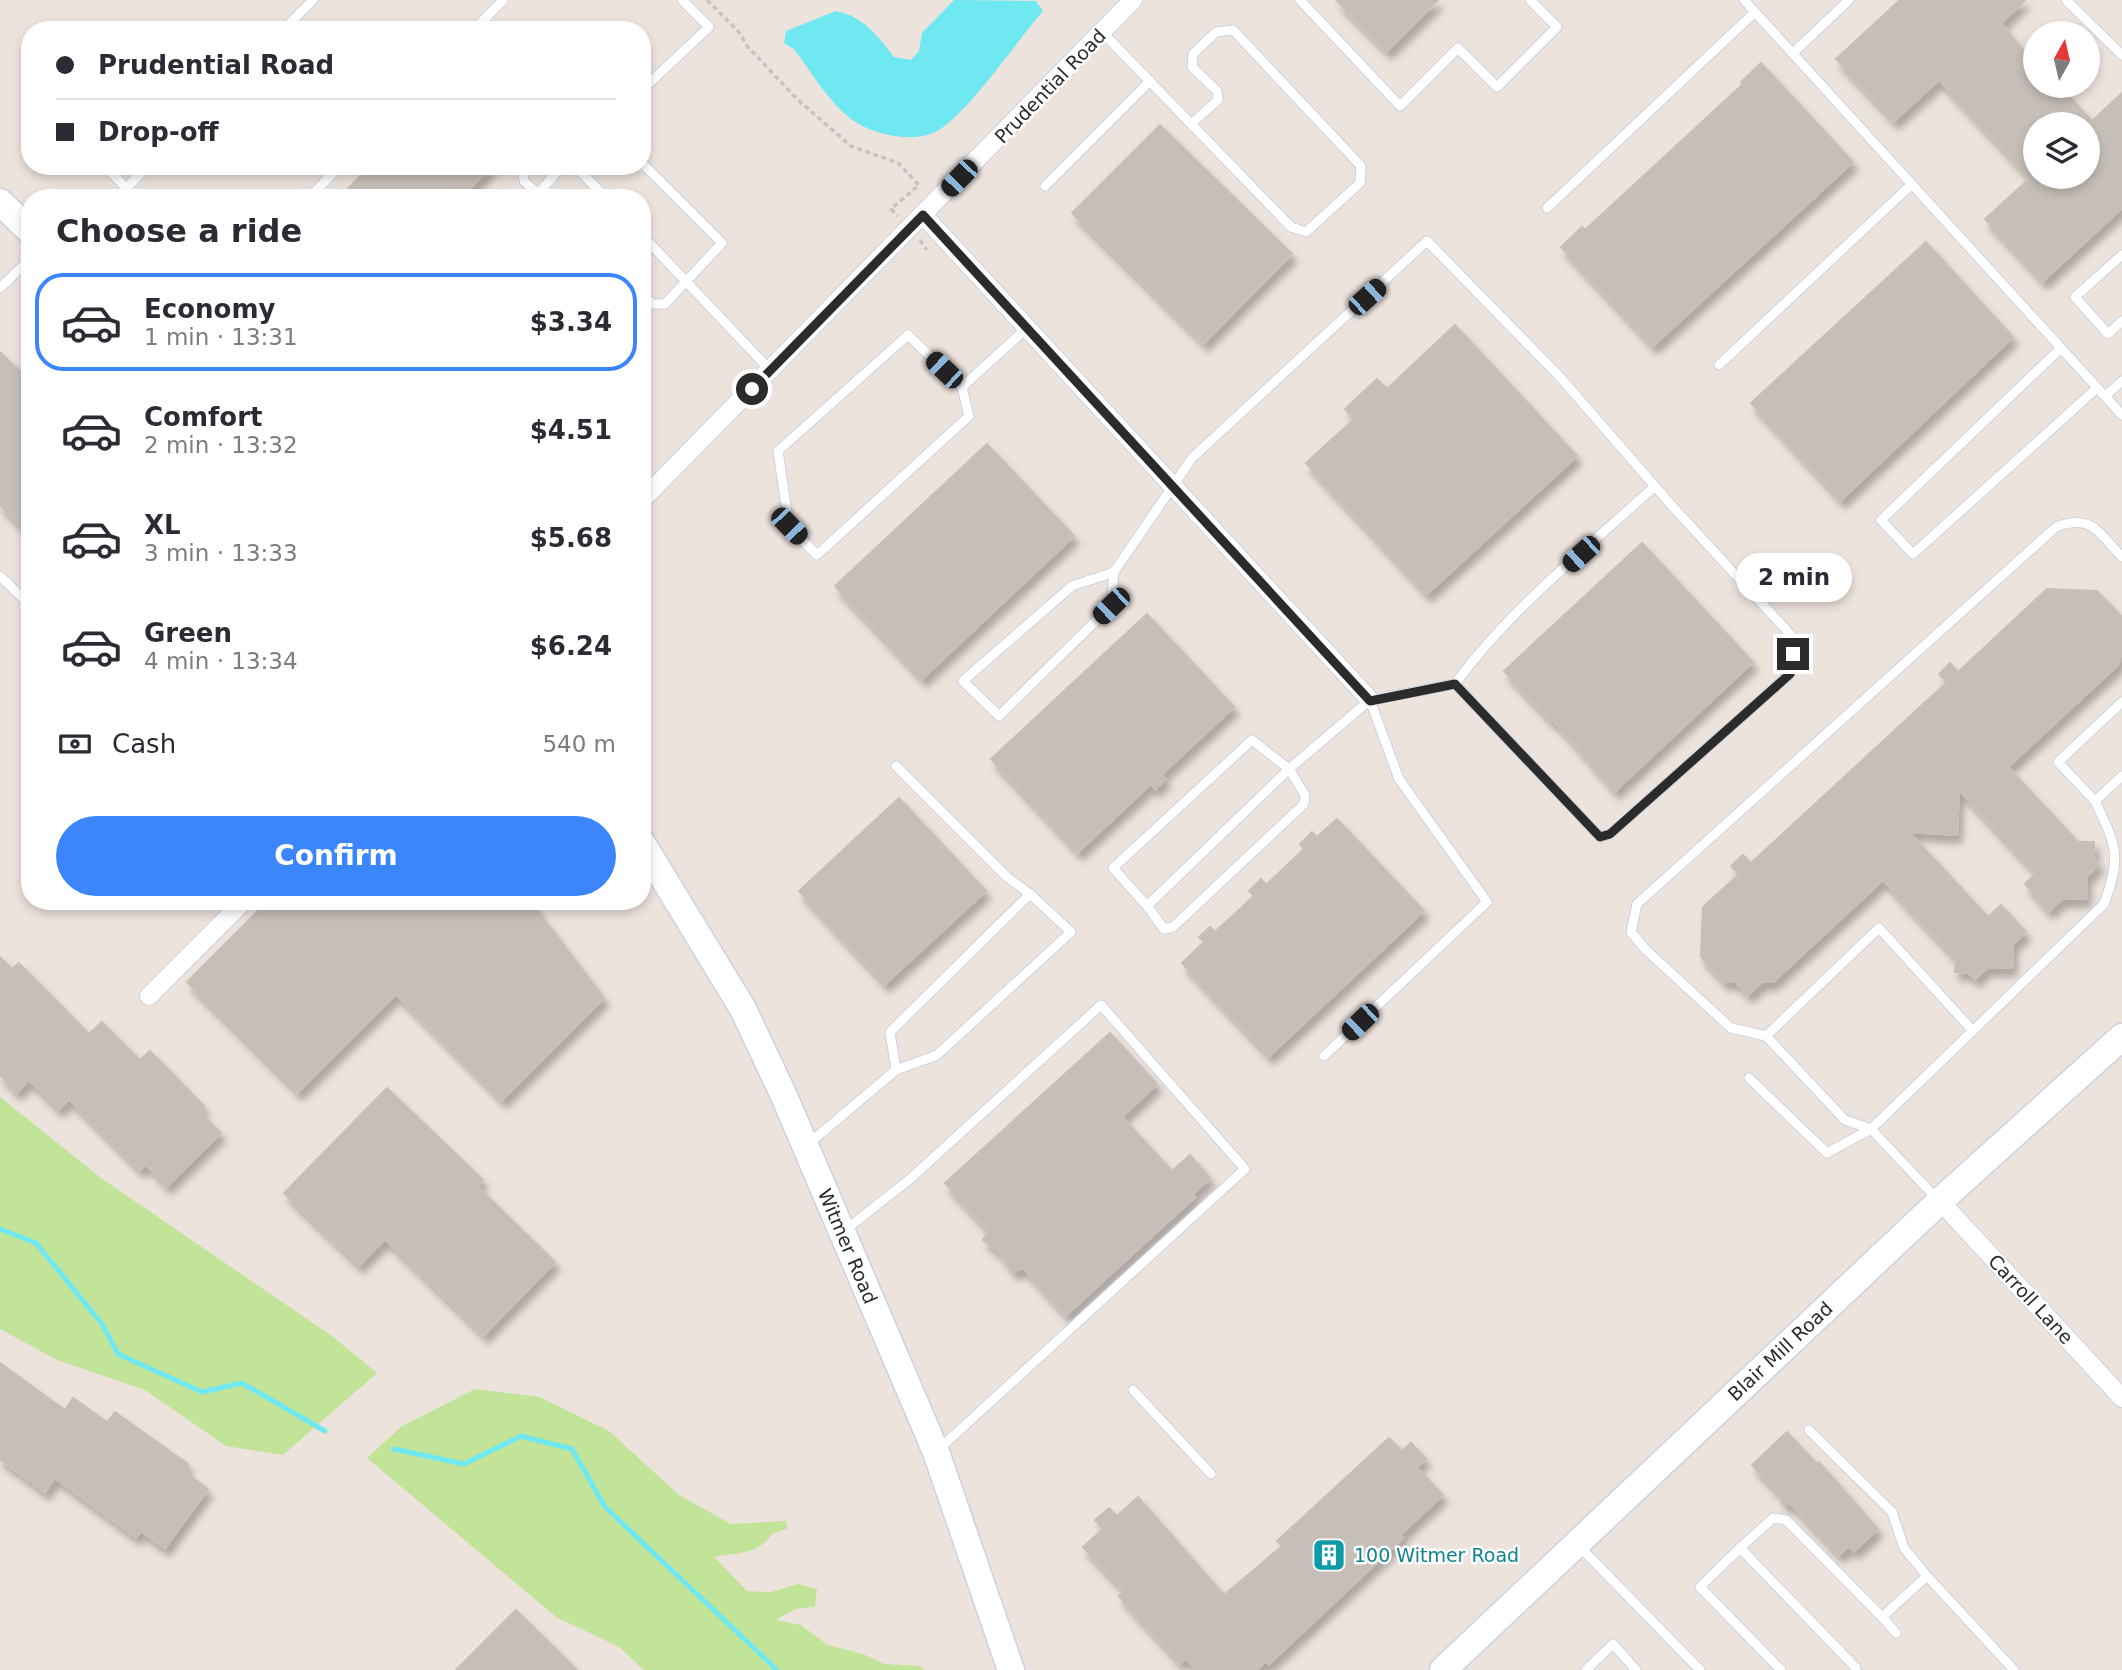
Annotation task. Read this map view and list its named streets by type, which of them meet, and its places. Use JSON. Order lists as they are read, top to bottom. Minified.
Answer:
{"streets":{"street":["Prudential Road","Witmer Road","Carroll Lane","Blair Mill Road"]},"crossings":[["Carroll Lane","Blair Mill Road"]],"places":{"building":["100 Witmer Road"]},"north":"top","page":{"banner":["Prudential Road","Drop-off"],"heading":"Choose a ride","list":[{"name":"Economy","note":"1 min · 13:31","value":"$3.34"},{"name":"Comfort","note":"2 min · 13:32","value":"$4.51"},{"name":"XL","note":"3 min · 13:33","value":"$5.68"},{"name":"Green","note":"4 min · 13:34","value":"$6.24"}],"bubble":"2 min","pay":["Cash","540 m"],"buttons":"Confirm"}}
